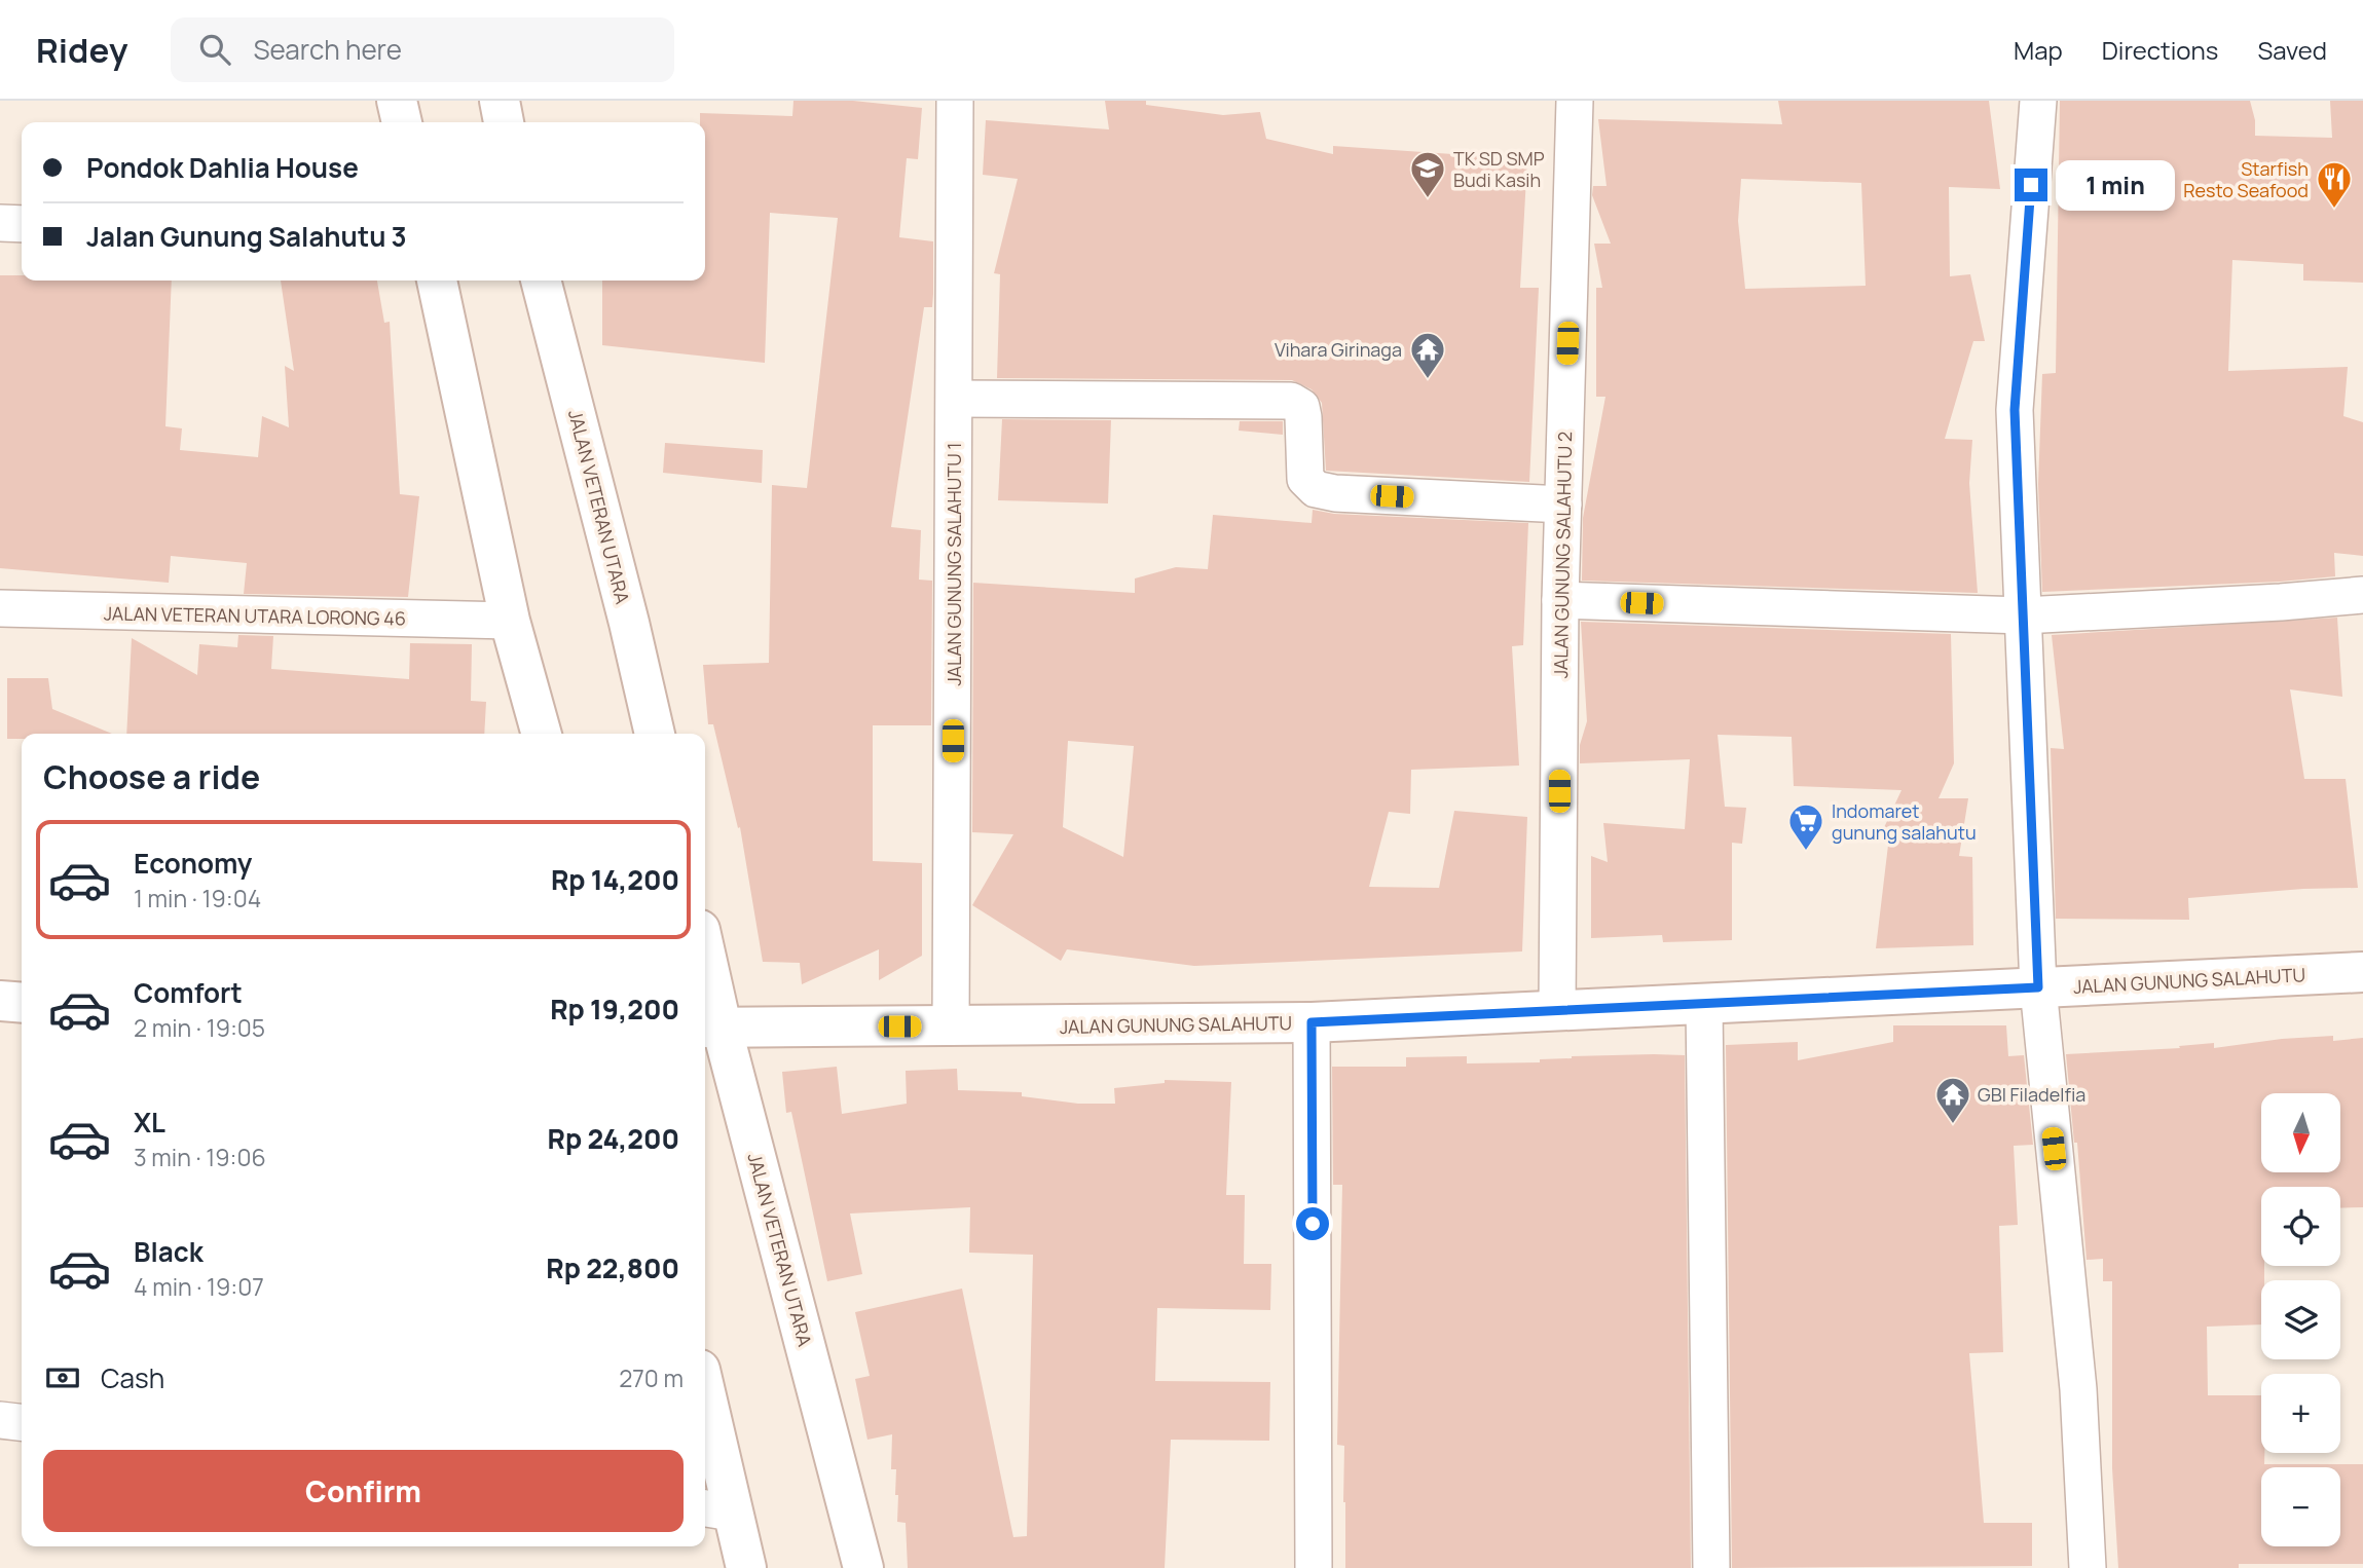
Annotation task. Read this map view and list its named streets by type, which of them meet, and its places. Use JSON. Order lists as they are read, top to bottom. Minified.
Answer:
{"streets":{"main road":["JALAN VETERAN UTARA","JALAN GUNUNG SALAHUTU"],"street":["JALAN GUNUNG SALAHUTU 2","JALAN GUNUNG SALAHUTU 1","JALAN VETERAN UTARA LORONG 46"]},"crossings":[["JALAN VETERAN UTARA","JALAN GUNUNG SALAHUTU"],["JALAN GUNUNG SALAHUTU 2","JALAN GUNUNG SALAHUTU"],["JALAN GUNUNG SALAHUTU 1","JALAN GUNUNG SALAHUTU"]],"places":{"school or university":["TK SD SMP Budi Kasih"],"restaurant":["Starfish Resto Seafood"],"temple":["Vihara Girinaga","GBI Filadelfia"],"supermarket":["Indomaret gunung salahutu"]},"north":"bottom","page":{"header":"Ridey","search":"Search here","nav":["Map","Directions","Saved"],"banner":["Pondok Dahlia House","Jalan Gunung Salahutu 3"],"bubble":"1 min","heading":"Choose a ride","list":[{"name":"Economy","note":"1 min · 19:04","value":"Rp 14,200"},{"name":"Comfort","note":"2 min · 19:05","value":"Rp 19,200"},{"name":"XL","note":"3 min · 19:06","value":"Rp 24,200"},{"name":"Black","note":"4 min · 19:07","value":"Rp 22,800"}],"map_buttons":["+","−"],"pay":["Cash","270 m"],"buttons":"Confirm"}}
